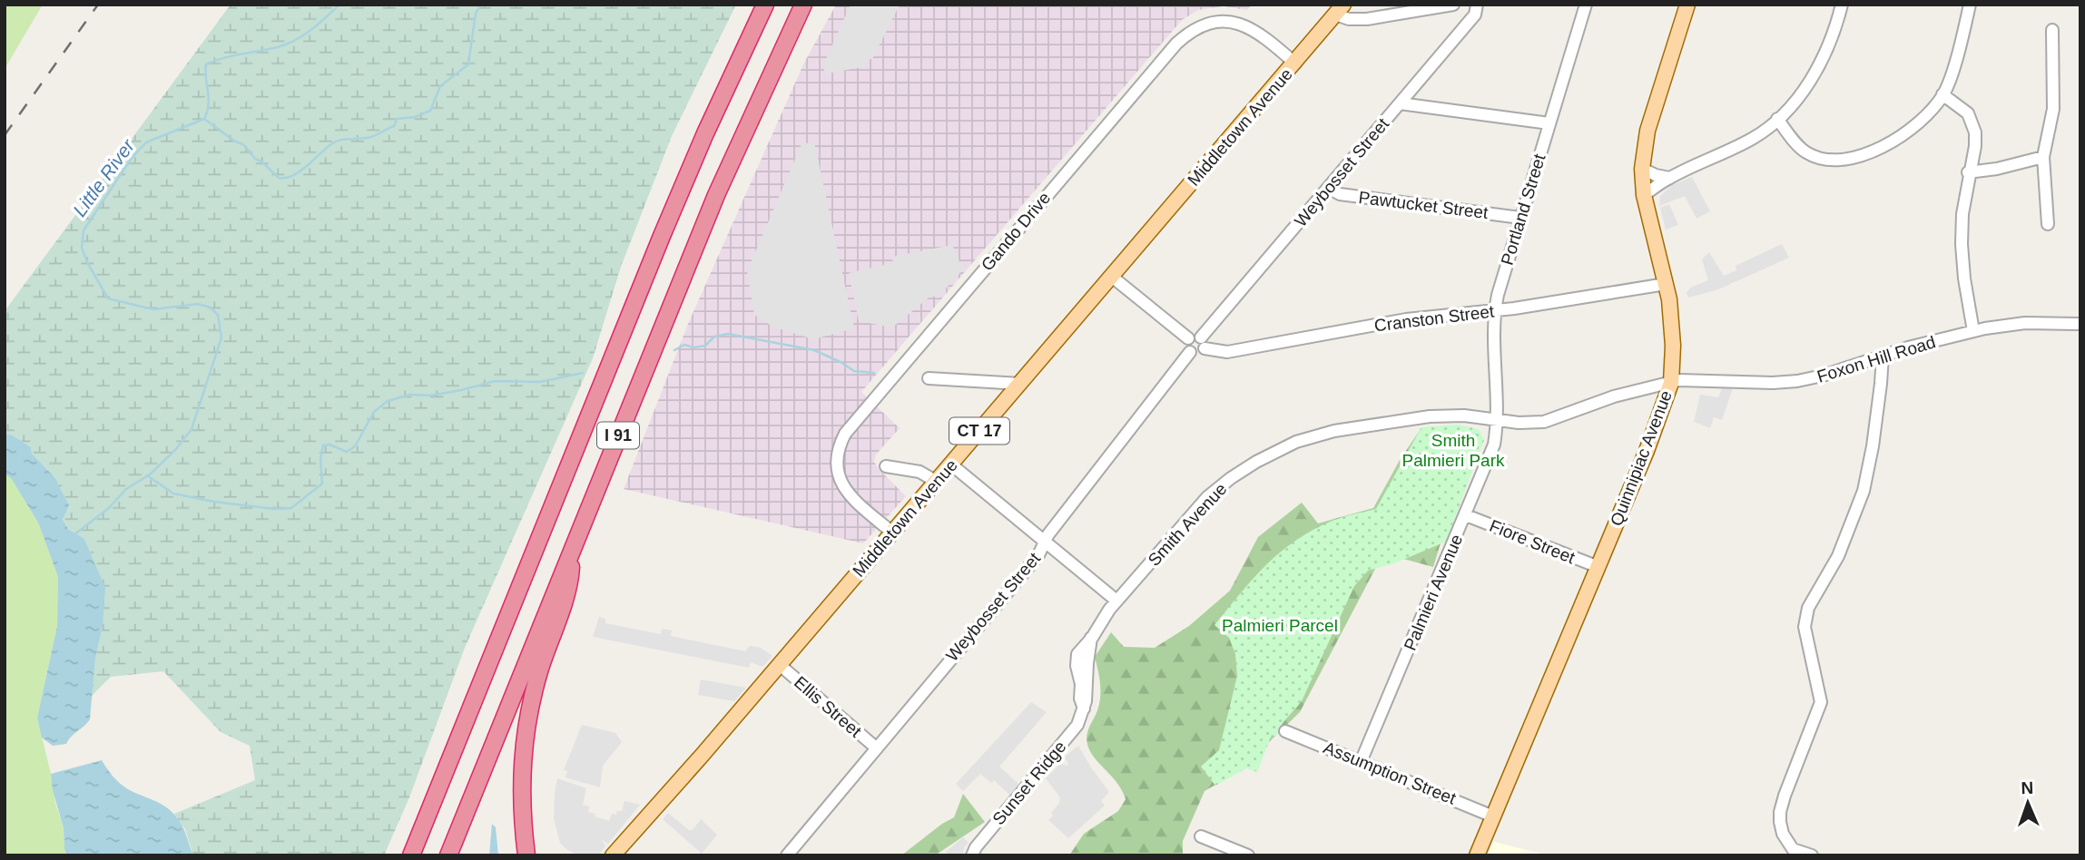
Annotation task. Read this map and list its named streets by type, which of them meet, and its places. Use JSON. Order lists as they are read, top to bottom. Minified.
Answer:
{"streets":{"highway":["I 91"],"main road":["Middletown Avenue","CT 17","Quinnipiac Avenue"],"street":["Weybosset Street","Pawtucket Street","Portland Street","Gando Drive","Cranston Street","Foxon Hill Road","Smith Avenue","Fiore Street","Palmieri Avenue","Ellis Street","Assumption Street","Sunset Ridge"]},"crossings":[["Middletown Avenue","Gando Drive"],["Middletown Avenue","Ellis Street"],["Weybosset Street","Pawtucket Street"],["Weybosset Street","Cranston Street"],["Weybosset Street","Ellis Street"],["Pawtucket Street","Portland Street"],["Portland Street","Cranston Street"],["Portland Street","Smith Avenue"],["Portland Street","Palmieri Avenue"],["Cranston Street","Quinnipiac Avenue"],["Foxon Hill Road","Quinnipiac Avenue"],["Foxon Hill Road","Smith Avenue"],["Quinnipiac Avenue","Smith Avenue"],["Quinnipiac Avenue","Fiore Street"],["Quinnipiac Avenue","Assumption Street"],["Smith Avenue","Palmieri Avenue"],["Smith Avenue","Sunset Ridge"],["Fiore Street","Palmieri Avenue"],["Palmieri Avenue","Assumption Street"]],"water":["Little River"],"parks":["Smith Palmieri Park","Palmieri Parcel"],"north":"top"}
